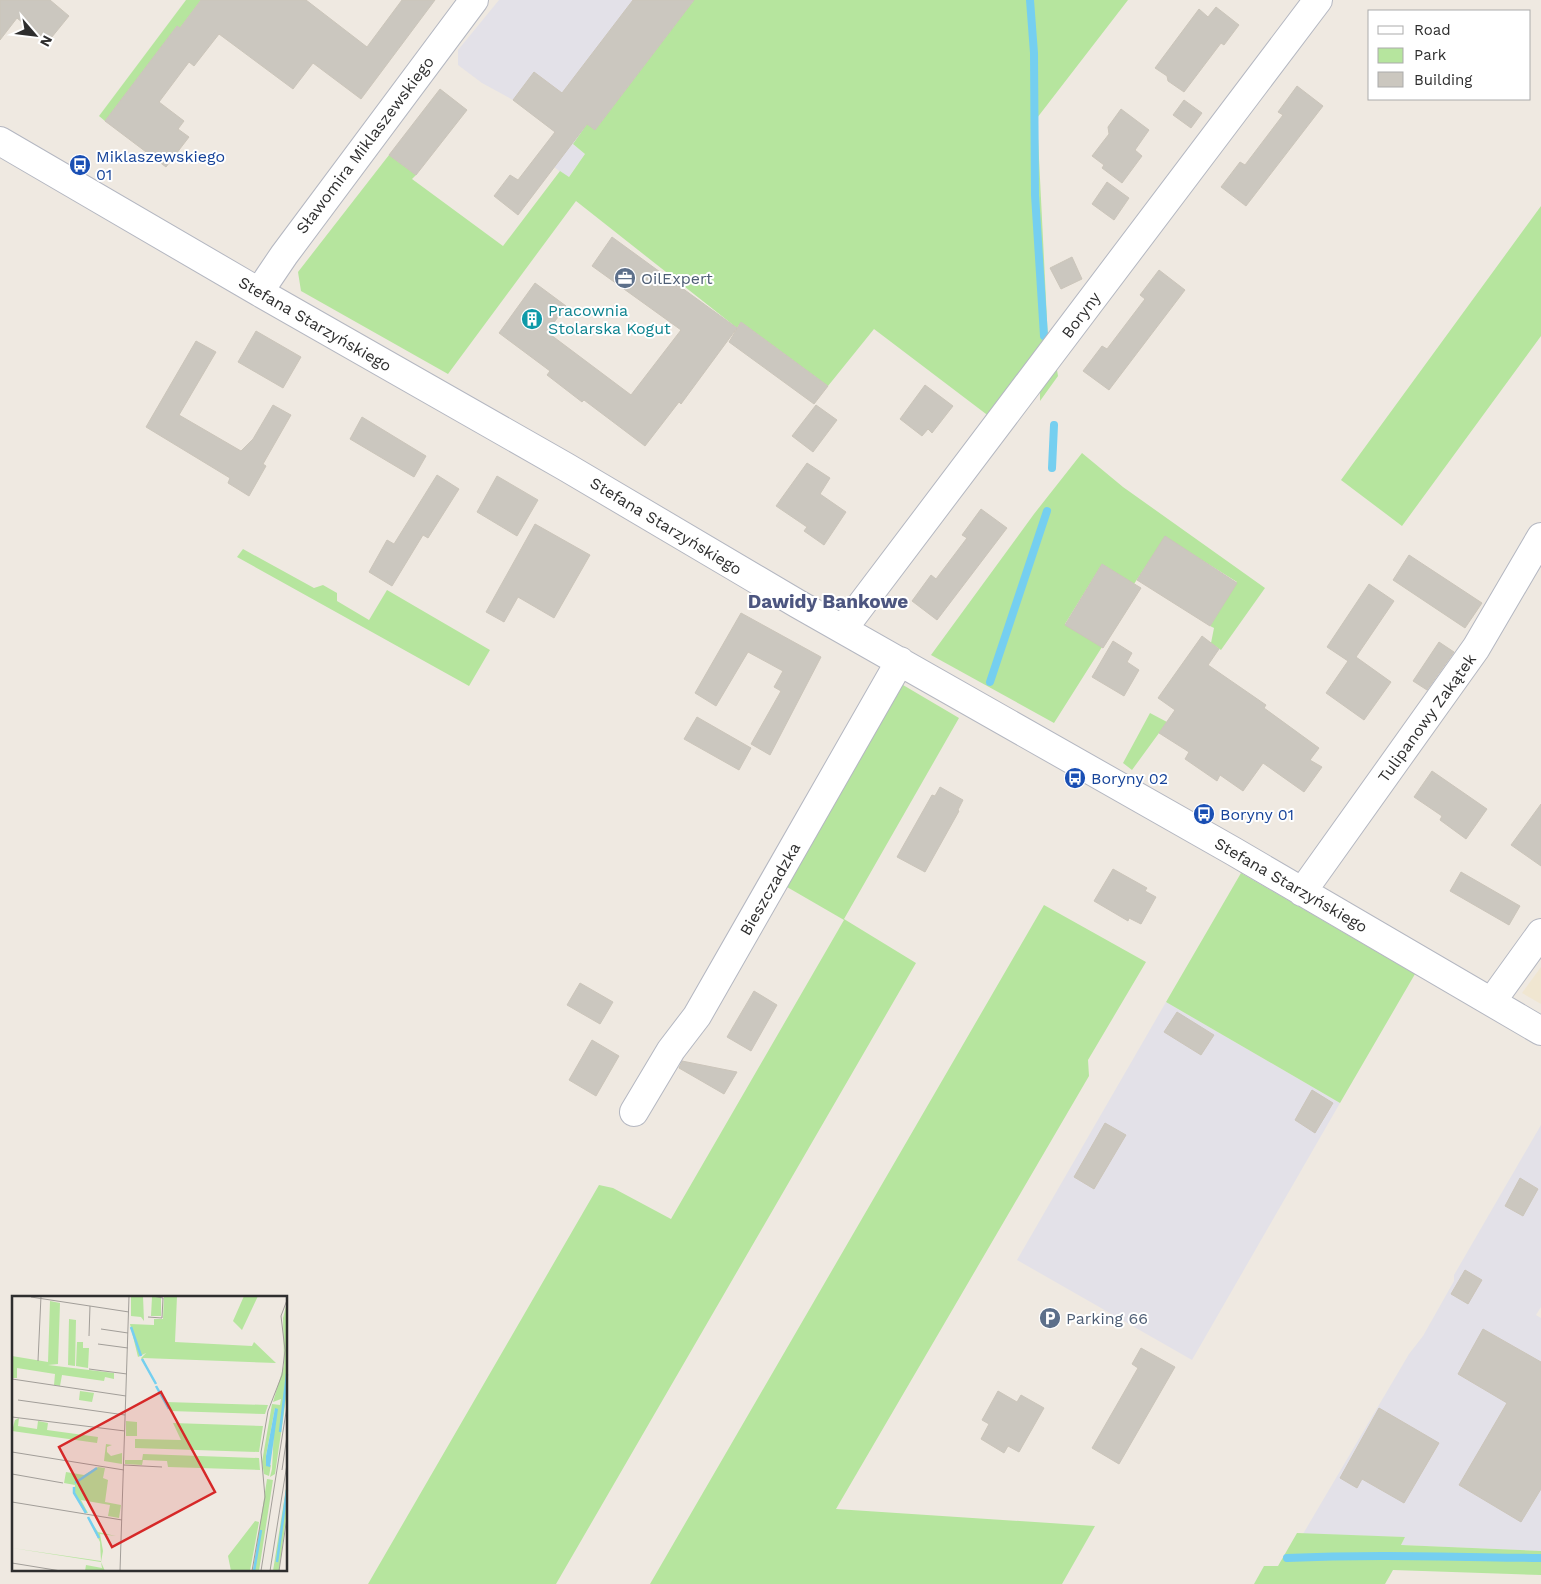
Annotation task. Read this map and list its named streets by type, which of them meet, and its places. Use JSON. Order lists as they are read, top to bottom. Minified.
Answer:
{"streets":{"street":["Sławomira Miklaszewskiego","Boryny","Stefana Starzyńskiego","Tulipanowy Zakątek","Bieszczadzka"]},"crossings":[["Sławomira Miklaszewskiego","Stefana Starzyńskiego"],["Boryny","Stefana Starzyńskiego"],["Stefana Starzyńskiego","Tulipanowy Zakątek"],["Stefana Starzyńskiego","Bieszczadzka"]],"districts":["Dawidy Bankowe"],"places":{"bus stop":["Miklaszewskiego 01","Boryny 02","Boryny 01"],"office":["OilExpert"],"building":["Pracownia Stolarska Kogut"],"parking":["Parking 66"]},"legend":["Road","Park","Building"],"north":"bottom right"}
